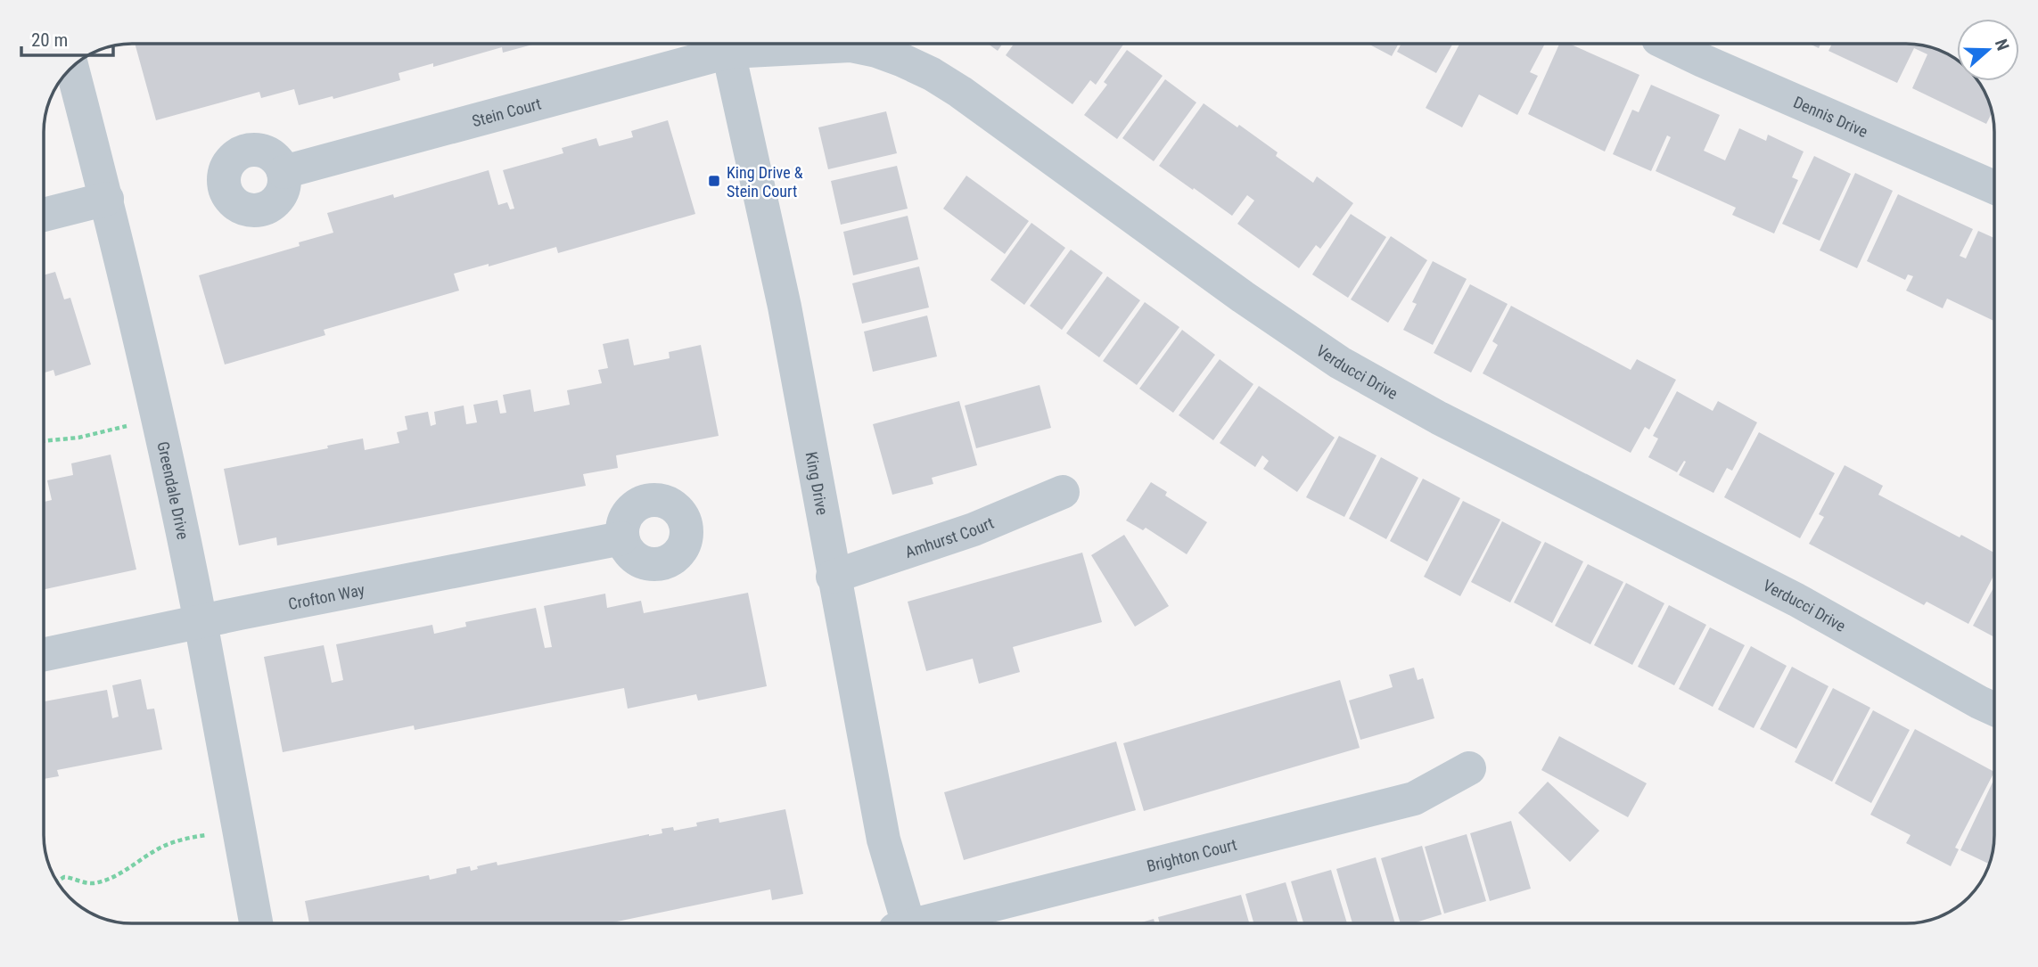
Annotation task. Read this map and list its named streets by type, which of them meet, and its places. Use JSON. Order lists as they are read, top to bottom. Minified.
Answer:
{"streets":{"street":["Stein Court","Dennis Drive","Verducci Drive","King Drive","Greendale Drive","Amhurst Court","Crofton Way","Brighton Court"]},"crossings":[["Stein Court","Verducci Drive"],["Stein Court","King Drive"],["Verducci Drive","King Drive"],["King Drive","Amhurst Court"],["Greendale Drive","Crofton Way"]],"places":{"transit":["King Drive & Stein Court"]},"scale_bar":"20 m","north":"right"}
